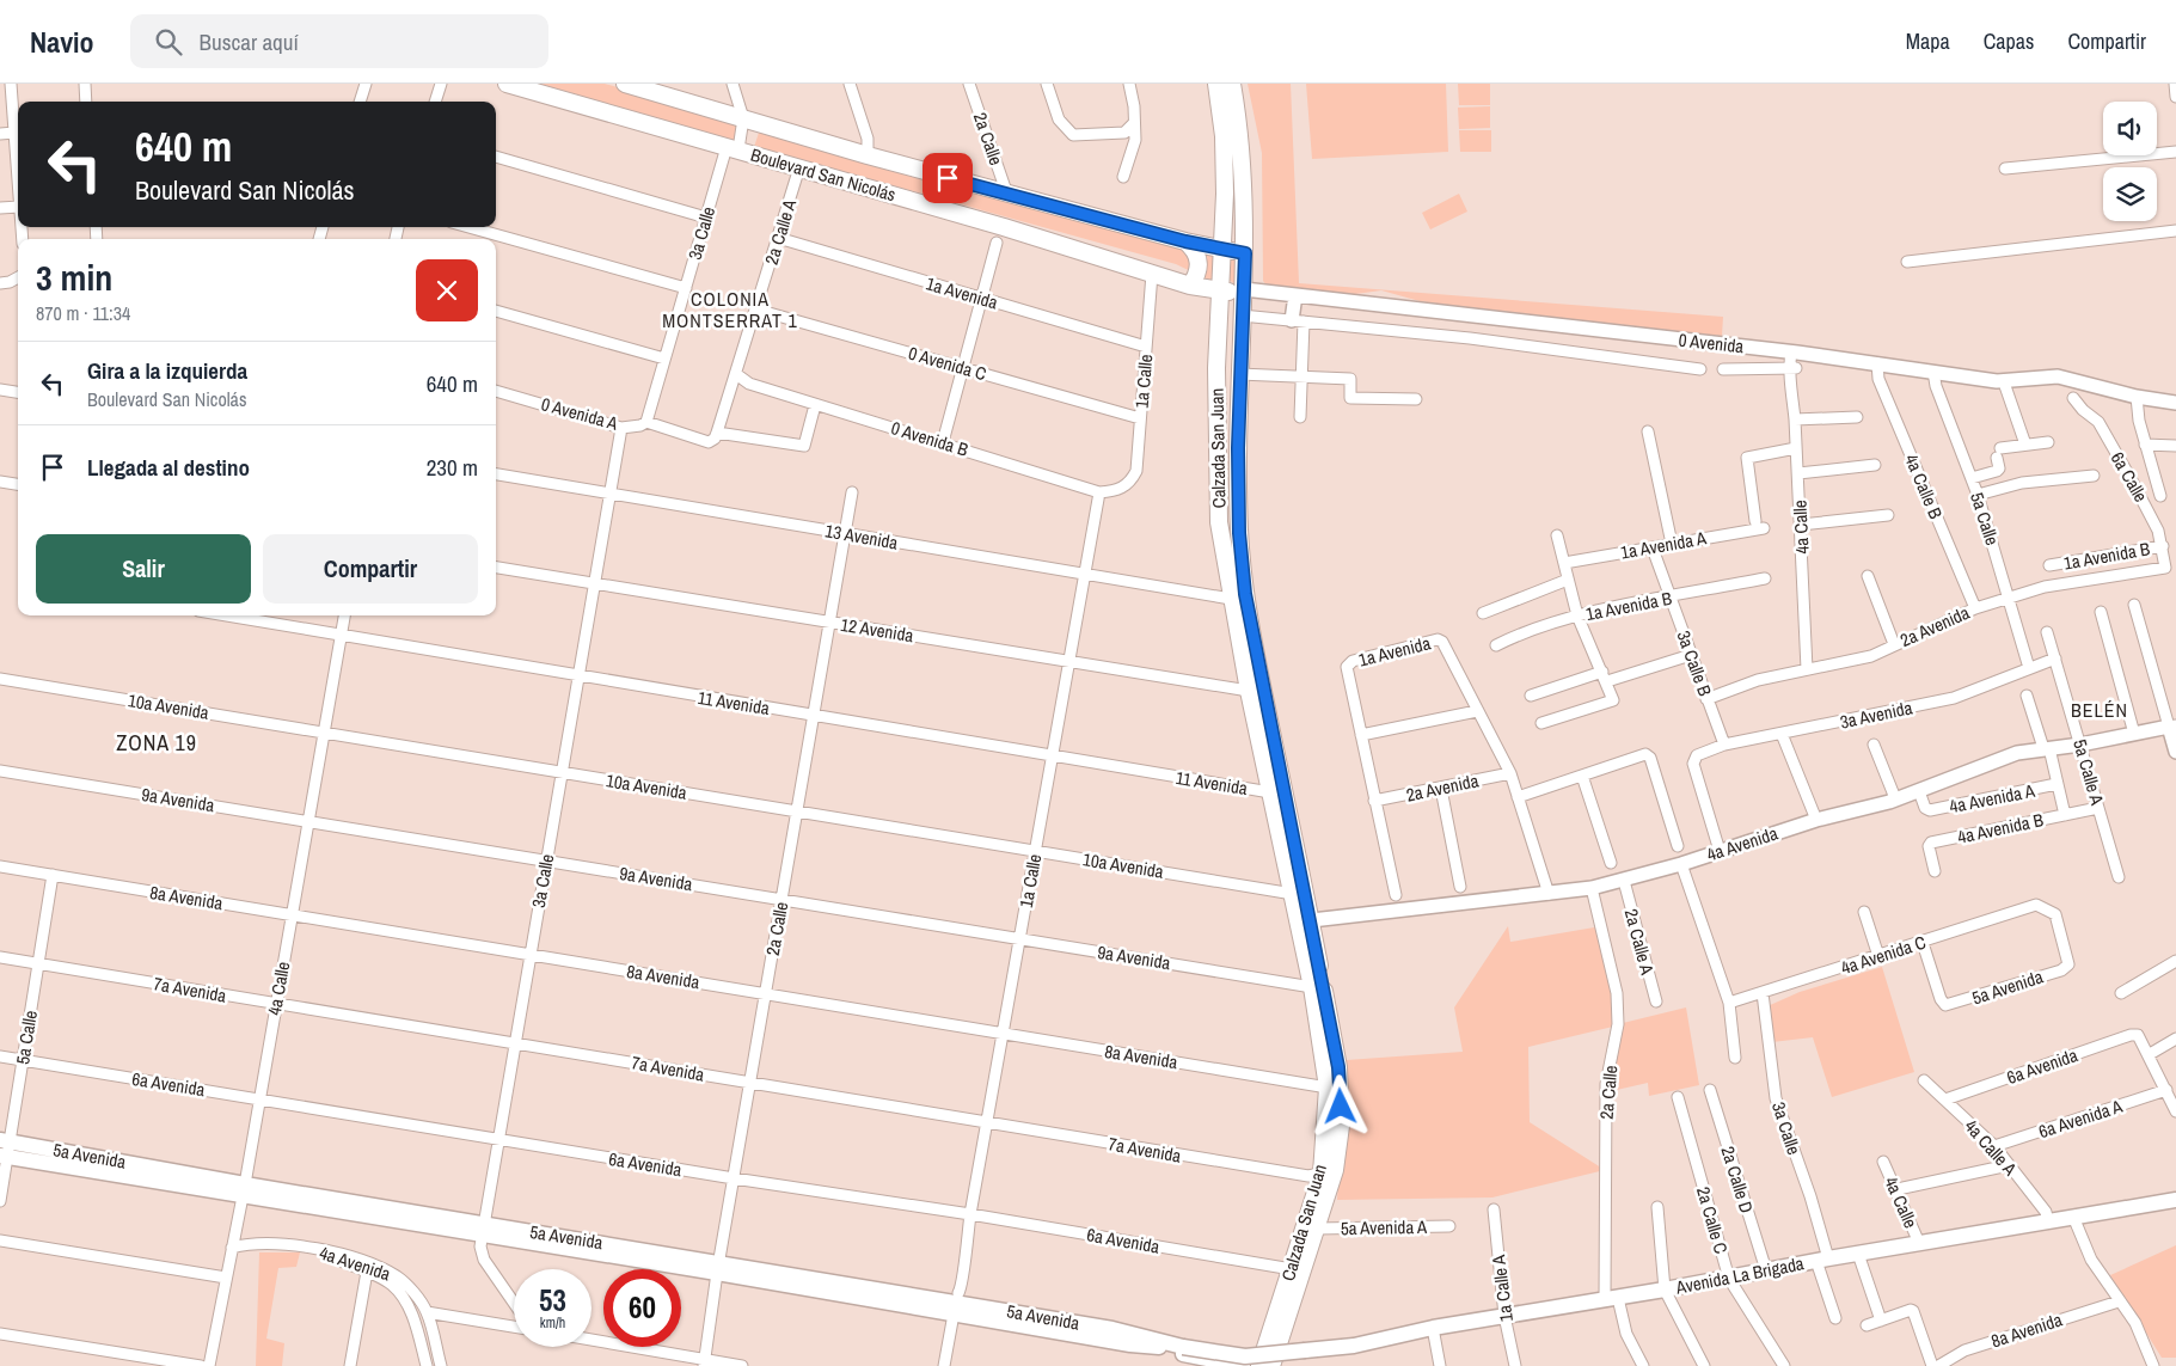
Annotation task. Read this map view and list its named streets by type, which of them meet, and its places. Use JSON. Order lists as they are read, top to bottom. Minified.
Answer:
{"streets":{"main road":["Boulevard San Nicolás","Calzada San Juan","5a Avenida","Avenida La Brigada"],"street":["2a Calle","2a Calle A","3a Calle","1a Avenida","0 Avenida","0 Avenida C","1a Calle","0 Avenida A","0 Avenida B","6a Calle","4a Calle B","5a Calle","4a Calle","13 Avenida","1a Avenida A","1a Avenida B","2a Avenida","12 Avenida","3a Calle B","11 Avenida","10a Avenida","3a Avenida","5a Calle A","4a Avenida A","9a Avenida","4a Avenida B","4a Avenida","8a Avenida","4a Avenida C","7a Avenida","6a Avenida","6a Avenida A","4a Calle A","2a Calle D","2a Calle C","5a Avenida A","1a Calle A"]},"crossings":[["2a Calle","Boulevard San Nicolás"],["2a Calle","13 Avenida"],["2a Calle","12 Avenida"],["2a Calle","11 Avenida"],["2a Calle","10a Avenida"],["2a Calle","9a Avenida"],["2a Calle","4a Avenida"],["2a Calle","8a Avenida"],["2a Calle","5a Avenida"],["2a Calle","7a Avenida"],["2a Calle","6a Avenida"],["2a Calle","Avenida La Brigada"],["Boulevard San Nicolás","2a Calle A"],["Boulevard San Nicolás","3a Calle"],["Boulevard San Nicolás","0 Avenida"],["Boulevard San Nicolás","1a Calle"],["Boulevard San Nicolás","Calzada San Juan"],["2a Calle A","1a Avenida"],["2a Calle A","0 Avenida C"],["2a Calle A","0 Avenida B"],["2a Calle A","4a Avenida"],["3a Calle","0 Avenida A"],["3a Calle","13 Avenida"],["3a Calle","12 Avenida"],["3a Calle","11 Avenida"],["3a Calle","10a Avenida"],["3a Calle","9a Avenida"],["3a Calle","8a Avenida"],["3a Calle","4a Avenida C"],["3a Calle","5a Avenida"],["3a Calle","7a Avenida"],["3a Calle","6a Avenida"],["3a Calle","Avenida La Brigada"],["1a Avenida","1a Calle"],["0 Avenida","Calzada San Juan"],["0 Avenida","4a Calle B"],["0 Avenida","5a Calle"],["0 Avenida","4a Calle"],["0 Avenida C","1a Calle"],["1a Calle","0 Avenida B"],["1a Calle","13 Avenida"],["1a Calle","12 Avenida"],["1a Calle","11 Avenida"],["1a Calle","10a Avenida"],["1a Calle","9a Avenida"],["1a Calle","8a Avenida"],["1a Calle","5a Avenida"],["1a Calle","7a Avenida"],["1a Calle","6a Avenida"],["Calzada San Juan","13 Avenida"],["Calzada San Juan","12 Avenida"],["Calzada San Juan","11 Avenida"],["Calzada San Juan","10a Avenida"],["Calzada San Juan","9a Avenida"],["Calzada San Juan","4a Avenida"],["Calzada San Juan","8a Avenida"],["Calzada San Juan","5a Avenida"],["Calzada San Juan","7a Avenida"],["Calzada San Juan","6a Avenida"],["Calzada San Juan","5a Avenida A"],["6a Calle","1a Avenida B"],["6a Calle","2a Avenida"],["4a Calle B","2a Avenida"],["5a Calle","2a Avenida"],["5a Calle","3a Avenida"],["5a Calle","8a Avenida"],["5a Calle","5a Avenida"],["5a Calle","7a Avenida"],["5a Calle","6a Avenida"],["4a Calle","1a Avenida A"],["4a Calle","2a Avenida"],["4a Calle","11 Avenida"],["4a Calle","10a Avenida"],["4a Calle","9a Avenida"],["4a Calle","4a Avenida"],["4a Calle","8a Avenida"],["4a Calle","5a Avenida"],["4a Calle","7a Avenida"],["4a Calle","6a Avenida"],["4a Calle","Avenida La Brigada"],["1a Avenida A","3a Calle B"],["1a Avenida B","3a Calle B"],["2a Avenida","3a Calle B"],["3a Calle B","3a Avenida"],["3a Avenida","5a Calle A"],["3a Avenida","4a Avenida"],["5a Calle A","4a Avenida B"],["5a Calle A","4a Avenida"],["4a Avenida A","4a Avenida"],["4a Avenida C","5a Avenida"],["5a Avenida","Avenida La Brigada"],["6a Avenida","4a Calle A"],["6a Avenida A","4a Calle A"],["4a Calle A","Avenida La Brigada"],["2a Calle D","Avenida La Brigada"],["2a Calle C","Avenida La Brigada"],["Avenida La Brigada","1a Calle A"]],"districts":["COLONIA MONTSERRAT 1","BELÉN","ZONA 19"],"page":{"header":"Navio","search":"Buscar aquí","nav":["Mapa","Capas","Compartir"],"turn":["640 m","Boulevard San Nicolás"],"heading":["3 min","870 m · 11:34"],"list":[{"name":"Gira a la izquierda","note":"Boulevard San Nicolás","value":"640 m"},{"name":"Llegada al destino","value":"230 m"}],"buttons":["Salir","Compartir"],"speed":"53 km/h","limit":"60"}}
